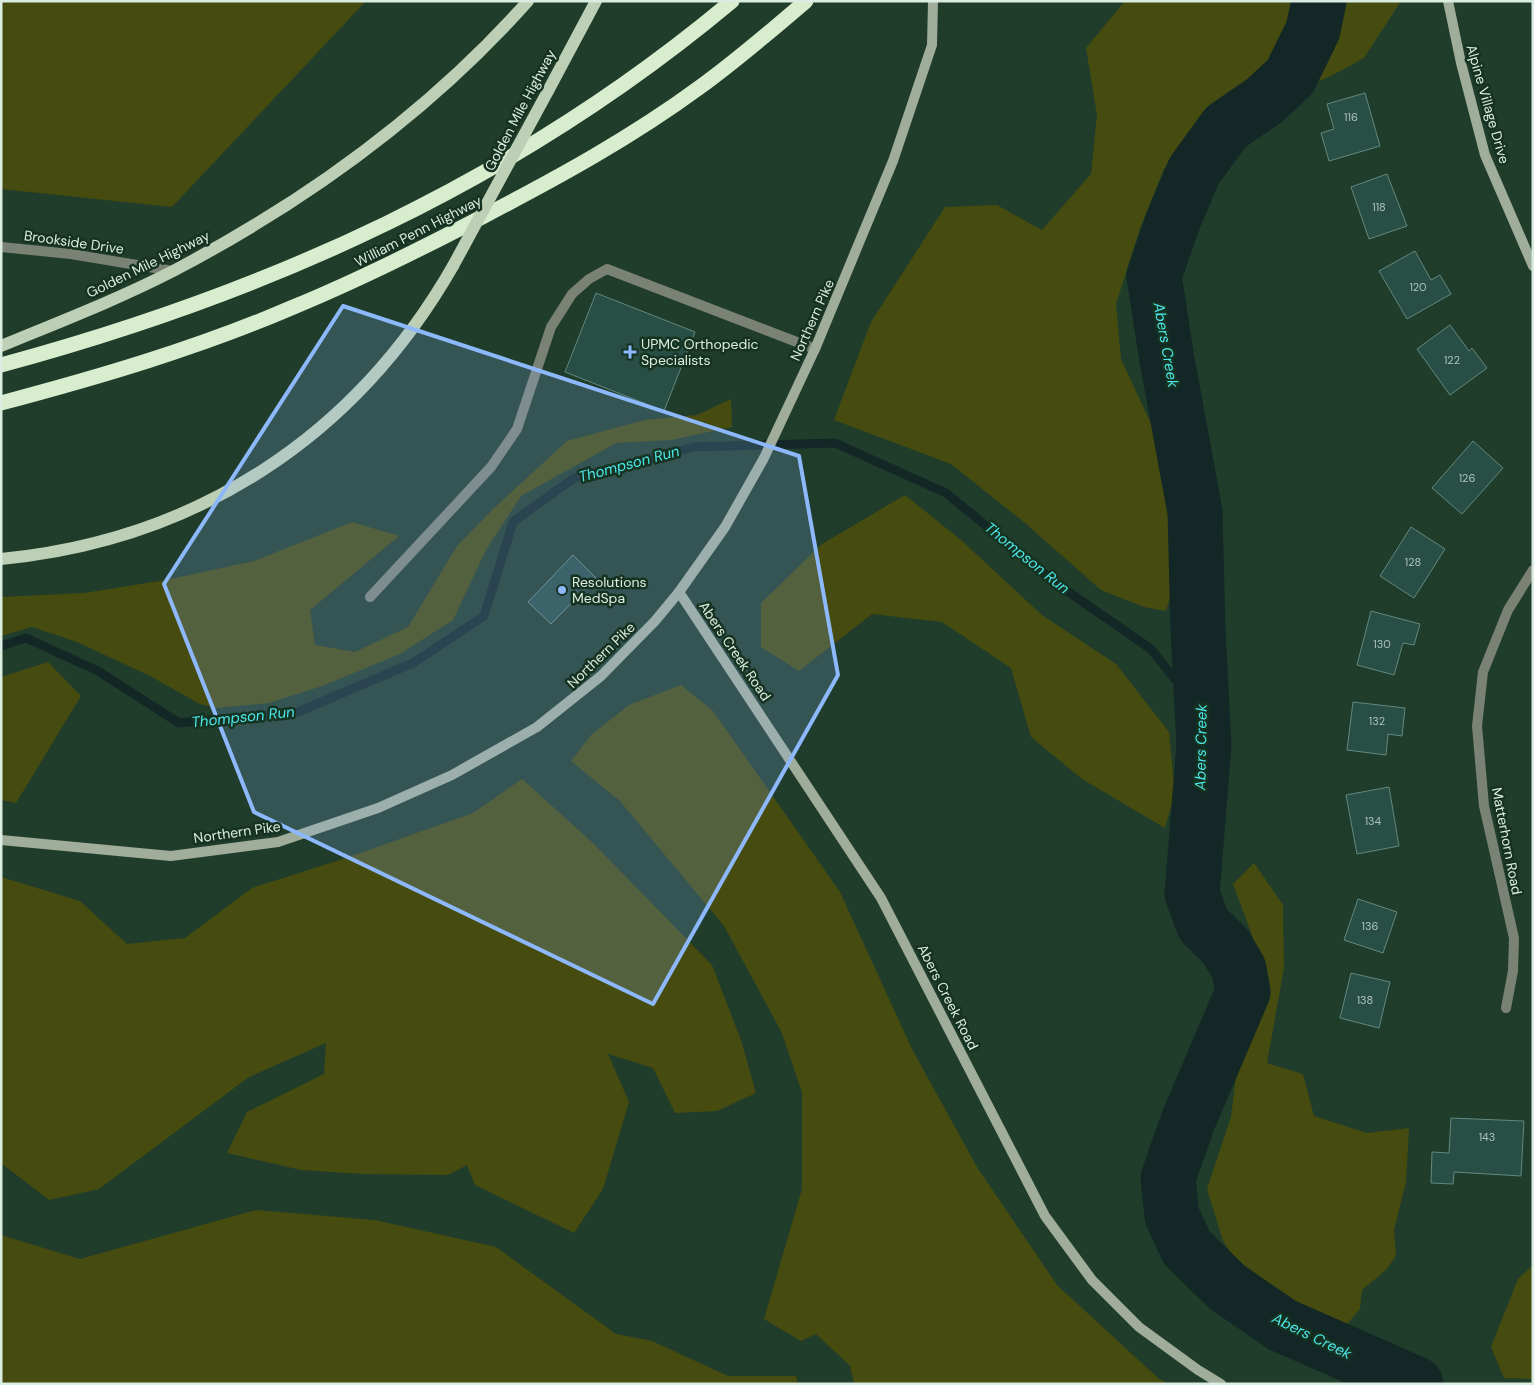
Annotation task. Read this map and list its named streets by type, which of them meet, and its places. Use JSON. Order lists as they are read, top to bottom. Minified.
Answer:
{"streets":{"highway":["William Penn Highway"],"main road":["Alpine Village Drive","Golden Mile Highway","Northern Pike","Abers Creek Road"],"street":["Brookside Drive","Matterhorn Road"]},"crossings":[["Golden Mile Highway","Brookside Drive"],["Northern Pike","Abers Creek Road"]],"water":["Abers Creek","Thompson Run"],"places":{"health":["UPMC Orthopedic Specialists"],"other":["Resolutions MedSpa"]},"house_numbers":["116","118","120","122","126","128","130","132","134","136","138","143"]}
